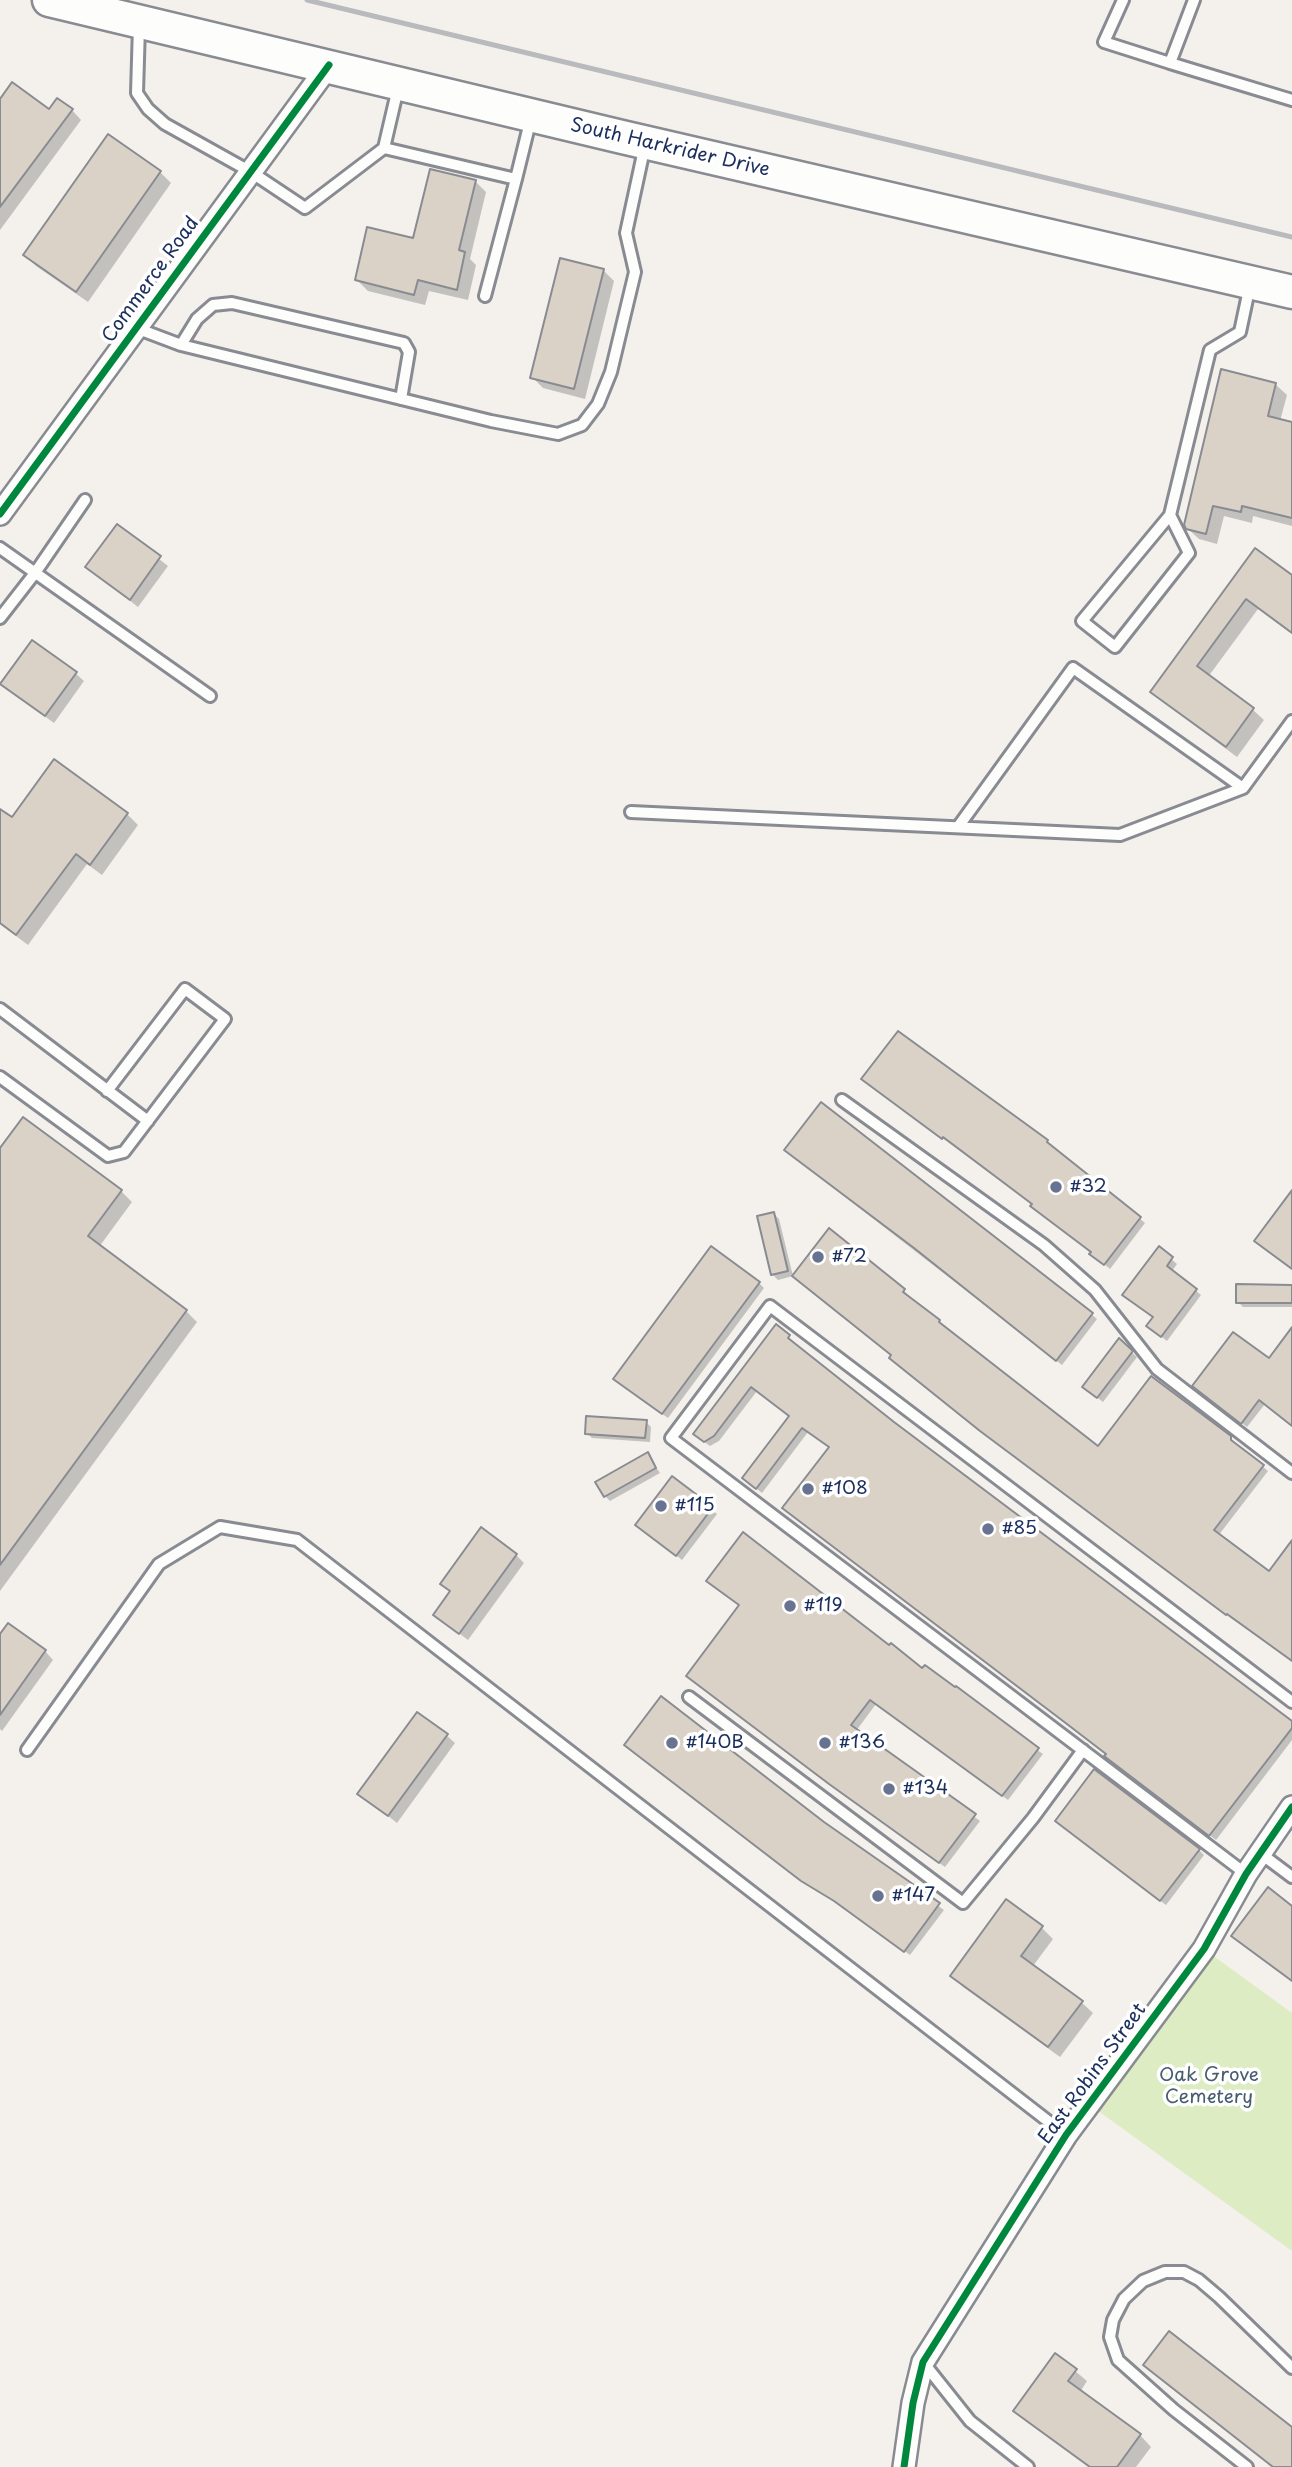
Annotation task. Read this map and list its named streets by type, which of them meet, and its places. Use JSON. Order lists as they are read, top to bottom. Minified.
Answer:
{"streets":{"main road":["South Harkrider Drive"],"street":["Commerce Road","East Robins Street"]},"crossings":[["South Harkrider Drive","Commerce Road"]],"parks":["Oak Grove Cemetery"],"places":["#32","#72","#108","#115","#85","#119","#140B","#136","#134","#147"]}
